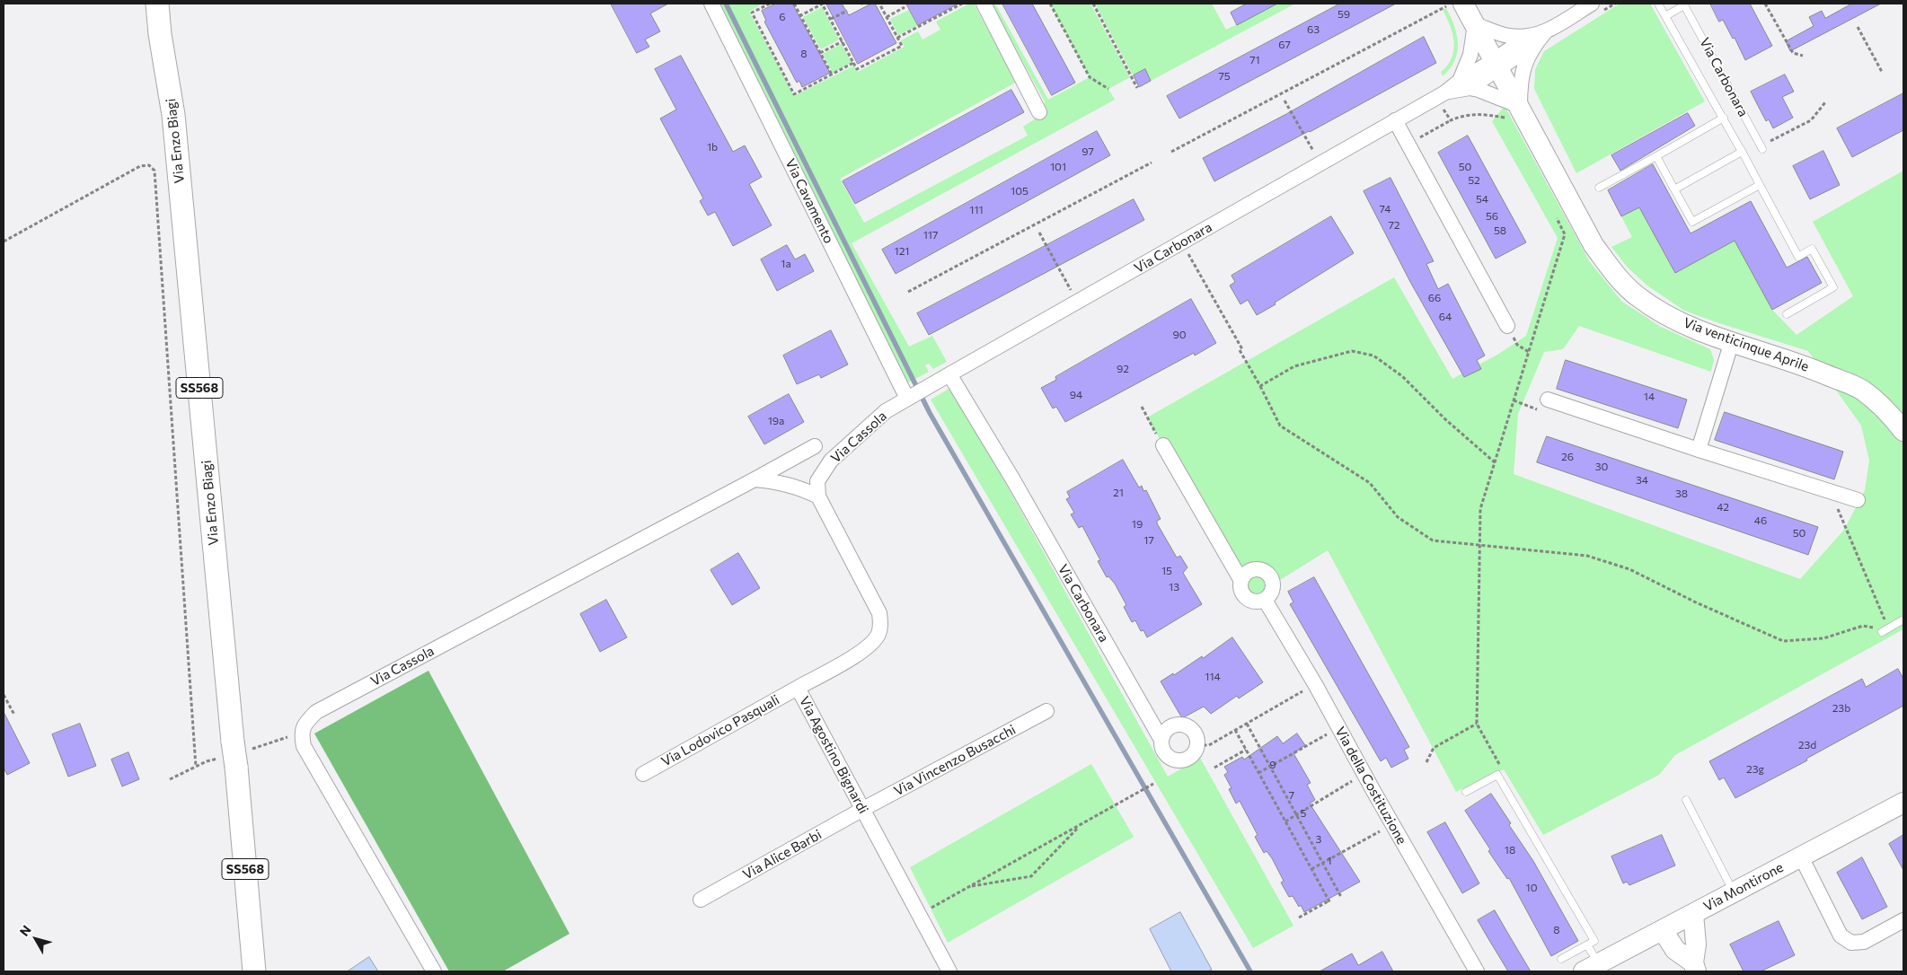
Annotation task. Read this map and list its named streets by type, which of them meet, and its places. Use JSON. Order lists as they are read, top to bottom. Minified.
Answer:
{"streets":{"main road":["Via Enzo Biagi","SS568"],"street":["Via Carbonara","Via Cavamento","Via venticinque Aprile","Via Cassola","Via Lodovico Pasquali","Via Agostino Bignardi","Via Vincenzo Busacchi","Via della Costituzione","Via Alice Barbi","Via Montirone"]},"crossings":[["Via Carbonara","Via Cavamento"],["Via Carbonara","Via Cassola"],["Via Cavamento","Via Cassola"],["Via Cassola","Via Agostino Bignardi"],["Via Lodovico Pasquali","Via Agostino Bignardi"],["Via Agostino Bignardi","Via Vincenzo Busacchi"],["Via Agostino Bignardi","Via Alice Barbi"],["Via Vincenzo Busacchi","Via Alice Barbi"]],"house_numbers":["59","6","63","67","8","71","75","1b","97","101","50","52","105","54","74","111","56","72","58","117","121","1a","66","64","90","92","94","14","19a","26","30","34","21","38","42","46","19","50","17","15","13","114","23b","23d","9","23g","7","5","3","18","1","10","8"],"north":"top left"}
